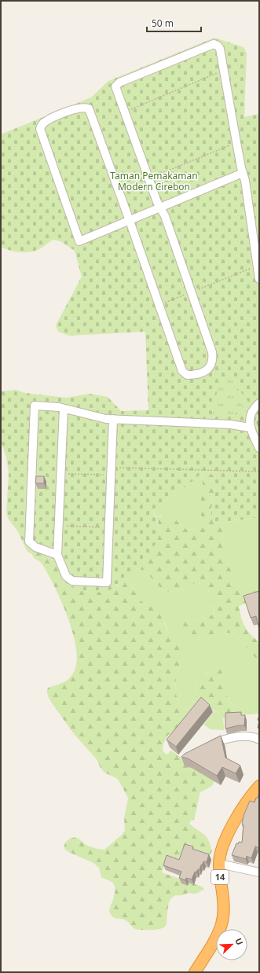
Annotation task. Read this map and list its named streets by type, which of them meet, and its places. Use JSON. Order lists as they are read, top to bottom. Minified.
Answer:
{"streets":{"highway":["14"]},"parks":["Taman Pemakaman Modern Cirebon"],"scale_bar":"50 m","north":"top right"}
